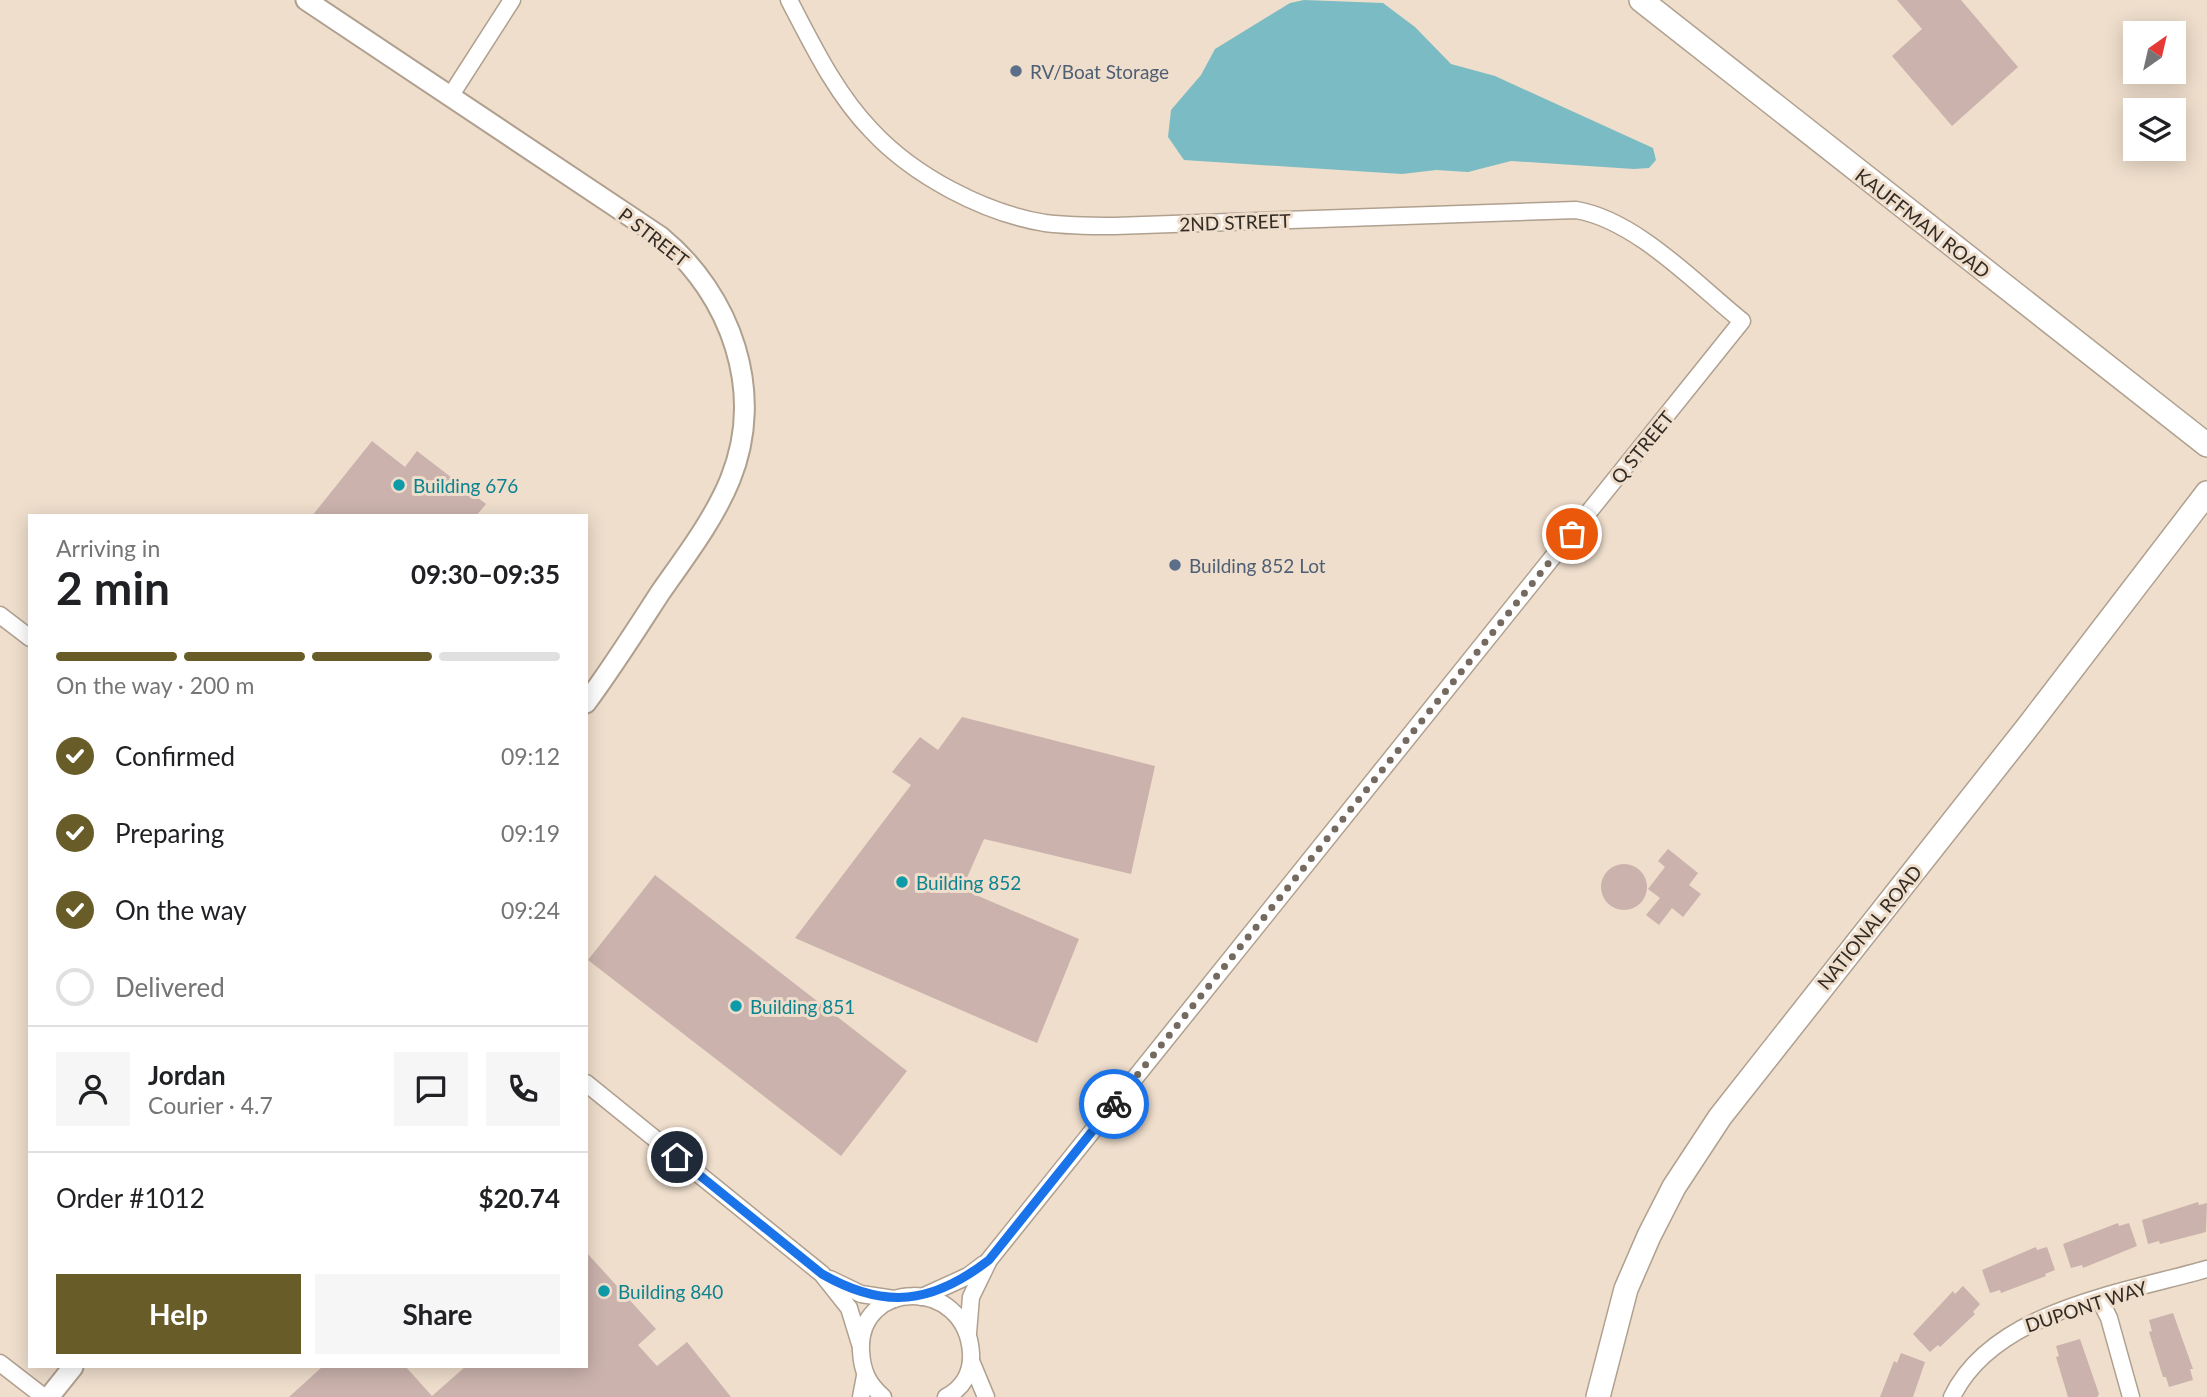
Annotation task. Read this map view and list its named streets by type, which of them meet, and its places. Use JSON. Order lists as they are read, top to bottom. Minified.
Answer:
{"streets":{"main road":["KAUFFMAN ROAD","NATIONAL ROAD"],"street":["2ND STREET","P STREET","Q STREET","DUPONT WAY"]},"crossings":[["2ND STREET","Q STREET"]],"places":["RV/Boat Storage","Building 676","Building 852 Lot","Building 852","Building 851","Building 840"],"north":"top right","page":{"heading":["2 min","Arriving in","09:30–09:35"],"panel":["Jordan","Courier · 4.7","Order #1012","$20.74"],"bar":"On the way · 200 m","list":[["Confirmed","09:12"],["Preparing","09:19"],["On the way","09:24"],"Delivered"],"buttons":["Help","Share"]}}
